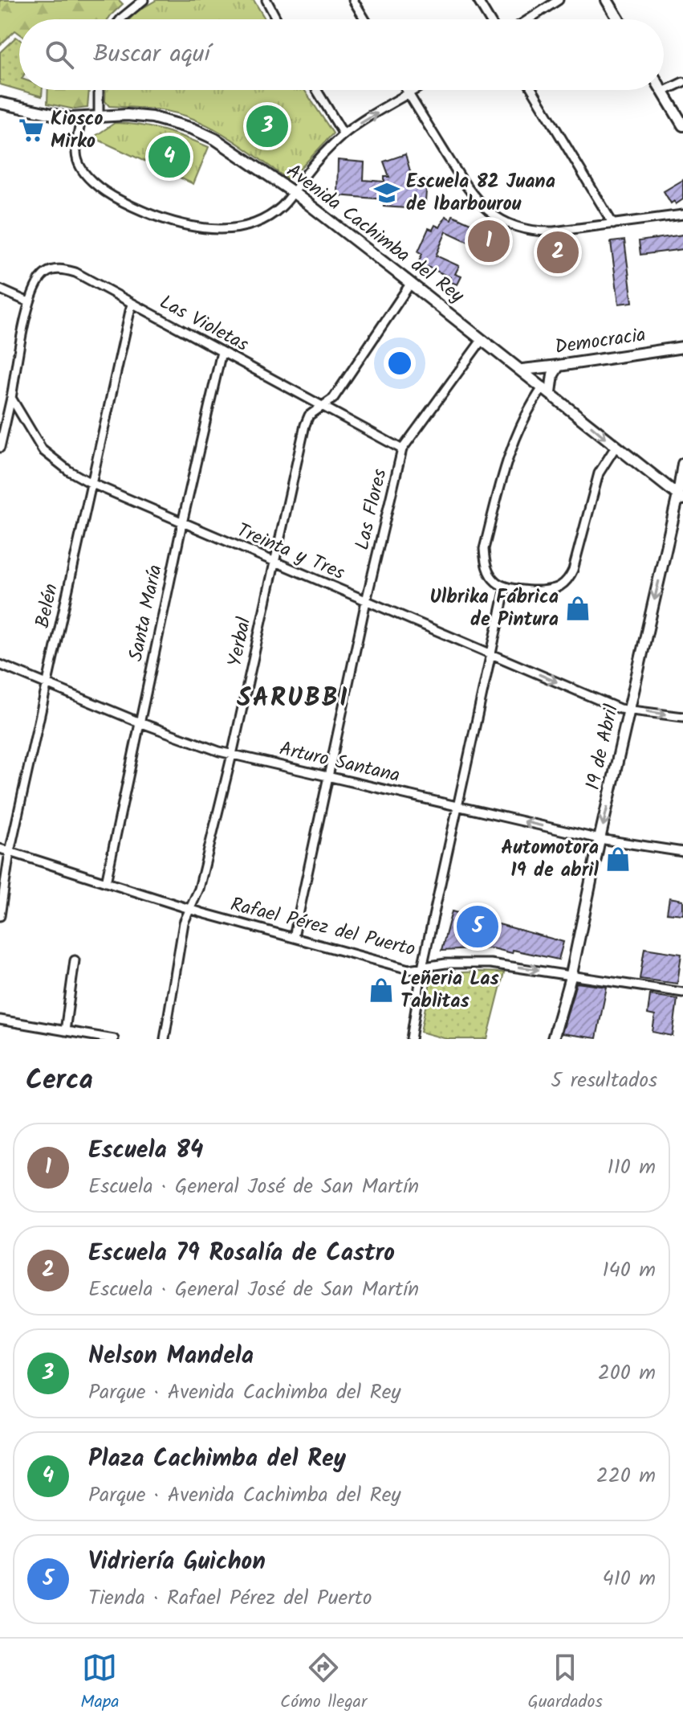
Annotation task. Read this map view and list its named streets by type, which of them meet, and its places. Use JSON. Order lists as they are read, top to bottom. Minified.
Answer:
{"streets":{"street":["Avenida Cachimba del Rey","Las Violetas","Democracia","Las Flores","Treinta y Tres","Belén","Santa María","Yerbal","19 de Abril","Arturo Santana","Rafael Pérez del Puerto"]},"crossings":[["Avenida Cachimba del Rey","Democracia"],["Avenida Cachimba del Rey","Las Flores"],["Avenida Cachimba del Rey","Yerbal"],["Avenida Cachimba del Rey","19 de Abril"],["Las Violetas","Las Flores"],["Las Violetas","Belén"],["Las Violetas","Santa María"],["Las Violetas","Yerbal"],["Las Flores","Treinta y Tres"],["Las Flores","Arturo Santana"],["Las Flores","Rafael Pérez del Puerto"],["Treinta y Tres","Belén"],["Treinta y Tres","Santa María"],["Treinta y Tres","Yerbal"],["Treinta y Tres","19 de Abril"],["Belén","Arturo Santana"],["Belén","Rafael Pérez del Puerto"],["Santa María","Arturo Santana"],["Santa María","Rafael Pérez del Puerto"],["Yerbal","Arturo Santana"],["Yerbal","Rafael Pérez del Puerto"],["19 de Abril","Arturo Santana"],["19 de Abril","Rafael Pérez del Puerto"]],"one_way":["19 de Abril"],"districts":["SARUBBI"],"places":{"supermarket":["Kiosco Mirko"],"school or university":["Escuela 82 Juana de Ibarbourou"],"shop":["Ulbrika Fábrica de Pintura","Automotora 19 de abril","Leñeria Las Tablitas"]},"page":{"search":"Buscar aquí","pins":["3","4","1","2","5"],"heading":["Cerca","5 resultados"],"list":[{"mark":"1","name":"Escuela 84","note":"Escuela · General José de San Martín","value":"110 m"},{"mark":"2","name":"Escuela 79 Rosalía de Castro","note":"Escuela · General José de San Martín","value":"140 m"},{"mark":"3","name":"Nelson Mandela","note":"Parque · Avenida Cachimba del Rey","value":"200 m"},{"mark":"4","name":"Plaza Cachimba del Rey","note":"Parque · Avenida Cachimba del Rey","value":"220 m"},{"mark":"5","name":"Vidriería Guichon","note":"Tienda · Rafael Pérez del Puerto","value":"410 m"}],"nav":["Mapa","Cómo llegar","Guardados"]}}
